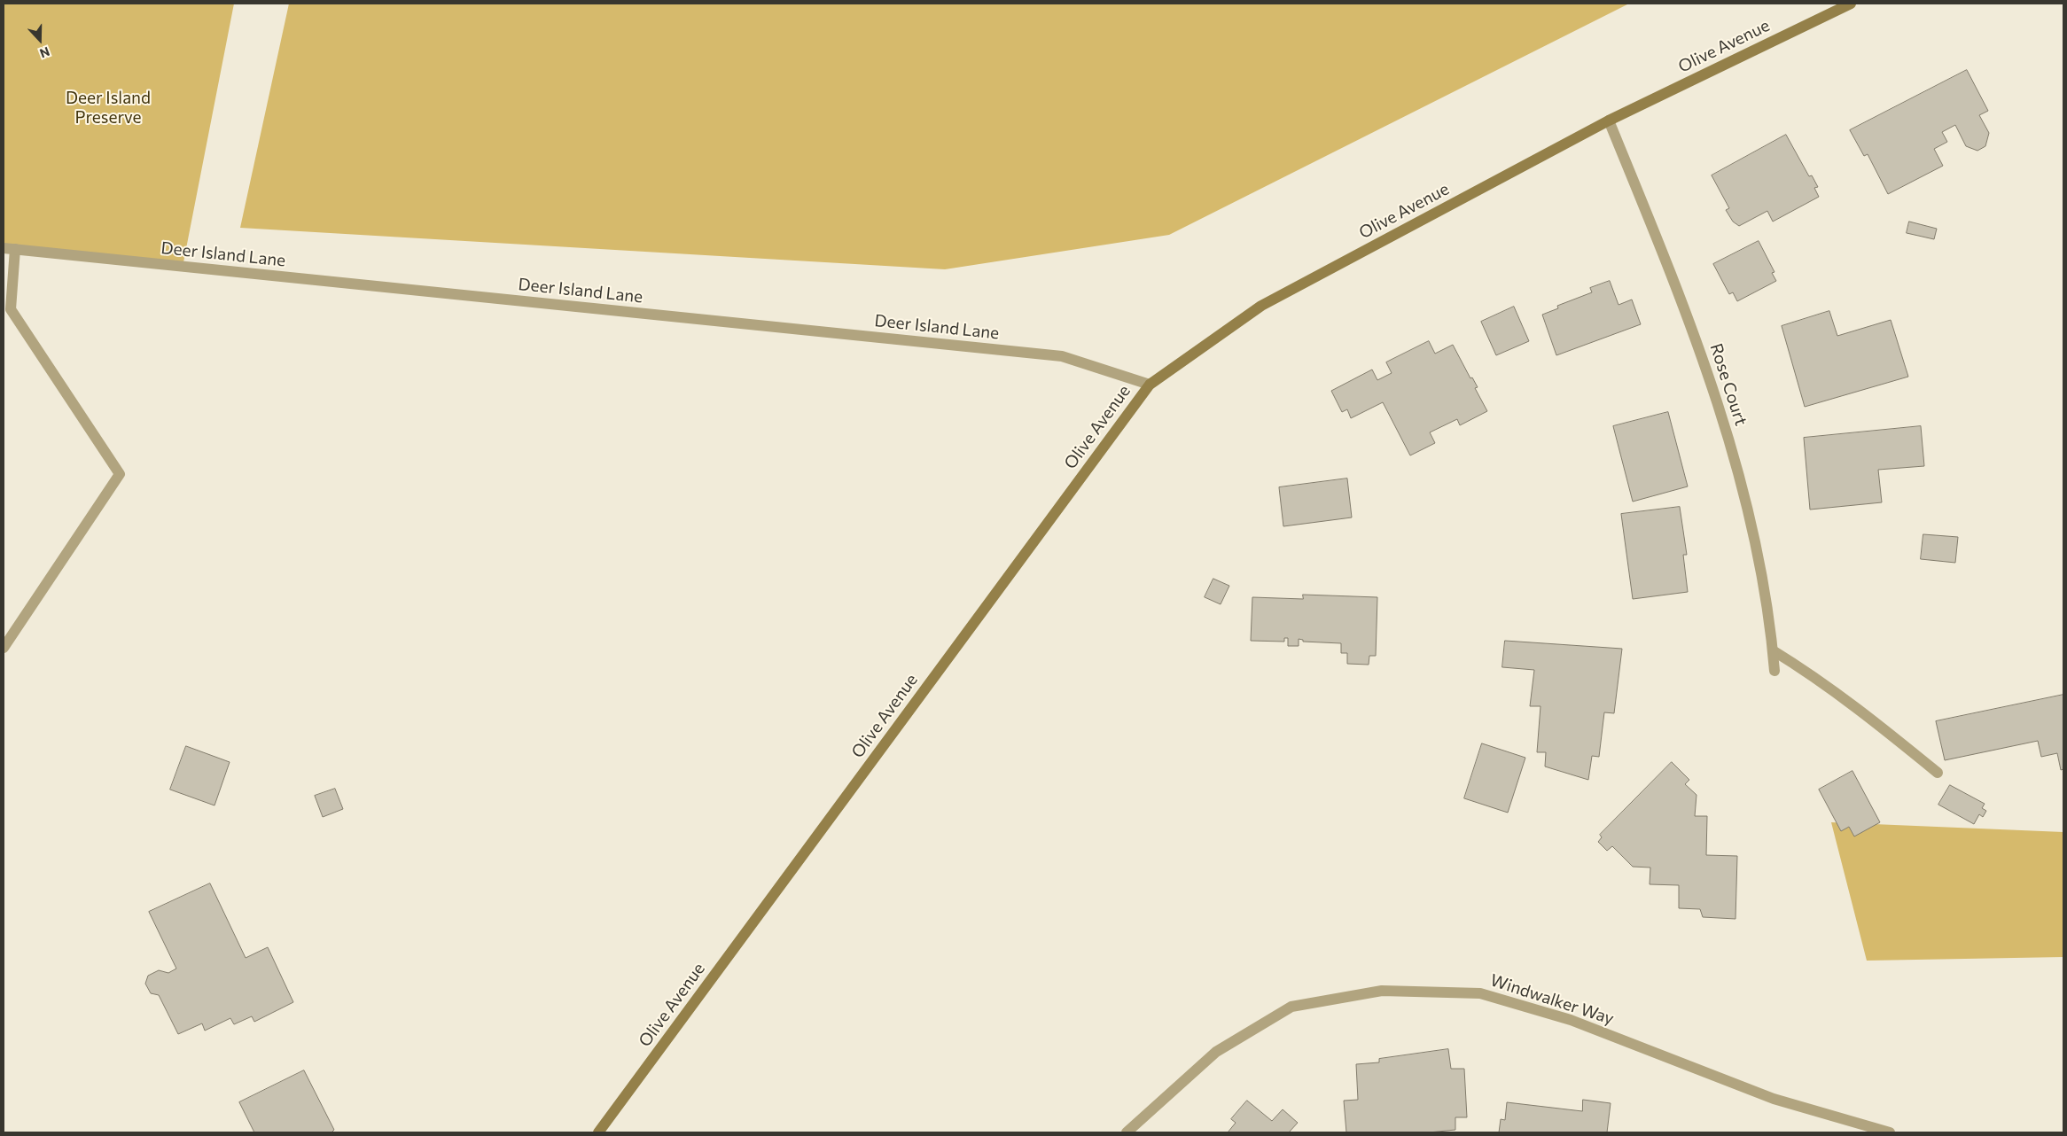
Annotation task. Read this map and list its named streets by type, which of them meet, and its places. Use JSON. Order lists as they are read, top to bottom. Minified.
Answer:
{"streets":{"street":["Olive Avenue","Deer Island Lane","Rose Court","Windwalker Way"]},"crossings":[["Olive Avenue","Deer Island Lane"],["Olive Avenue","Rose Court"]],"parks":["Deer Island Preserve"],"north":"bottom"}
